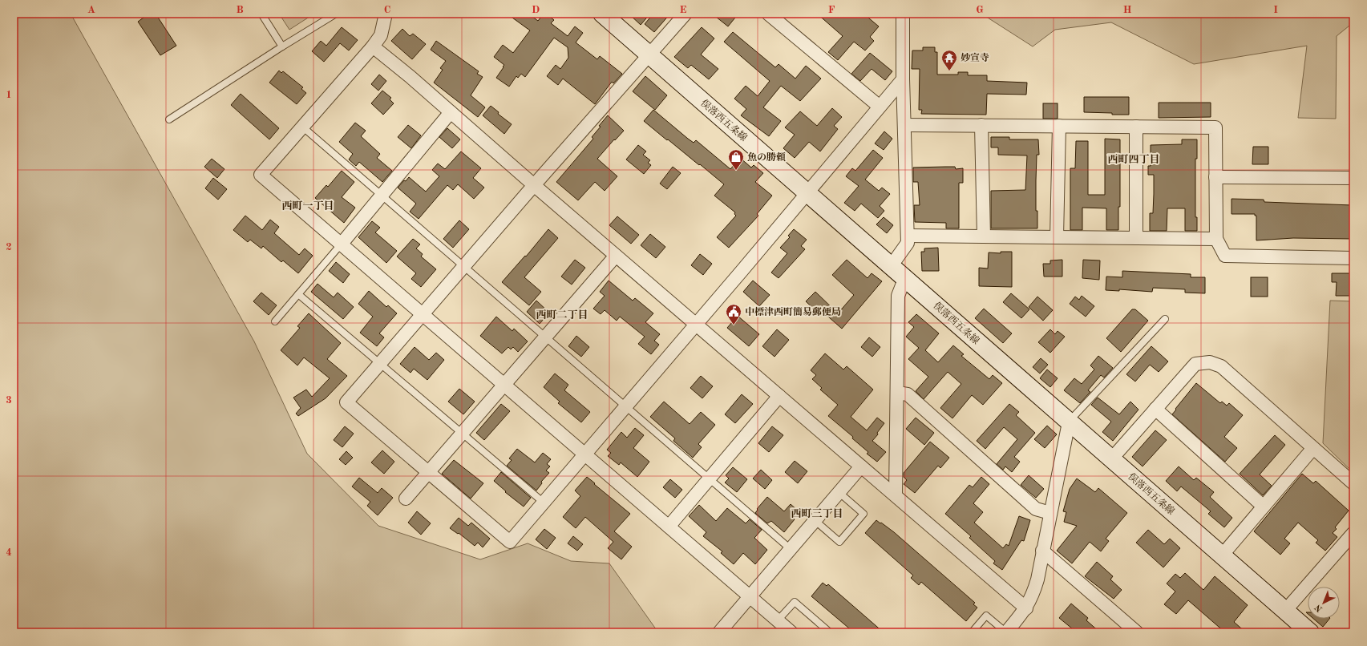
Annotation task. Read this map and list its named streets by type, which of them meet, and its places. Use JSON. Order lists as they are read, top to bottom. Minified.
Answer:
{"streets":{"main road":["俣落西五条線"]},"districts":["西町四丁目","西町一丁目","西町二丁目","西町三丁目"],"places":{"temple":["妙宣寺"],"shop":["魚の勝頼"],"public building":["中標津西町簡易郵便局"]},"north":"bottom left","grid":{"columns":["A","B","C","D","E","F","G","H","I"],"rows":["1","2","3","4"]}}
